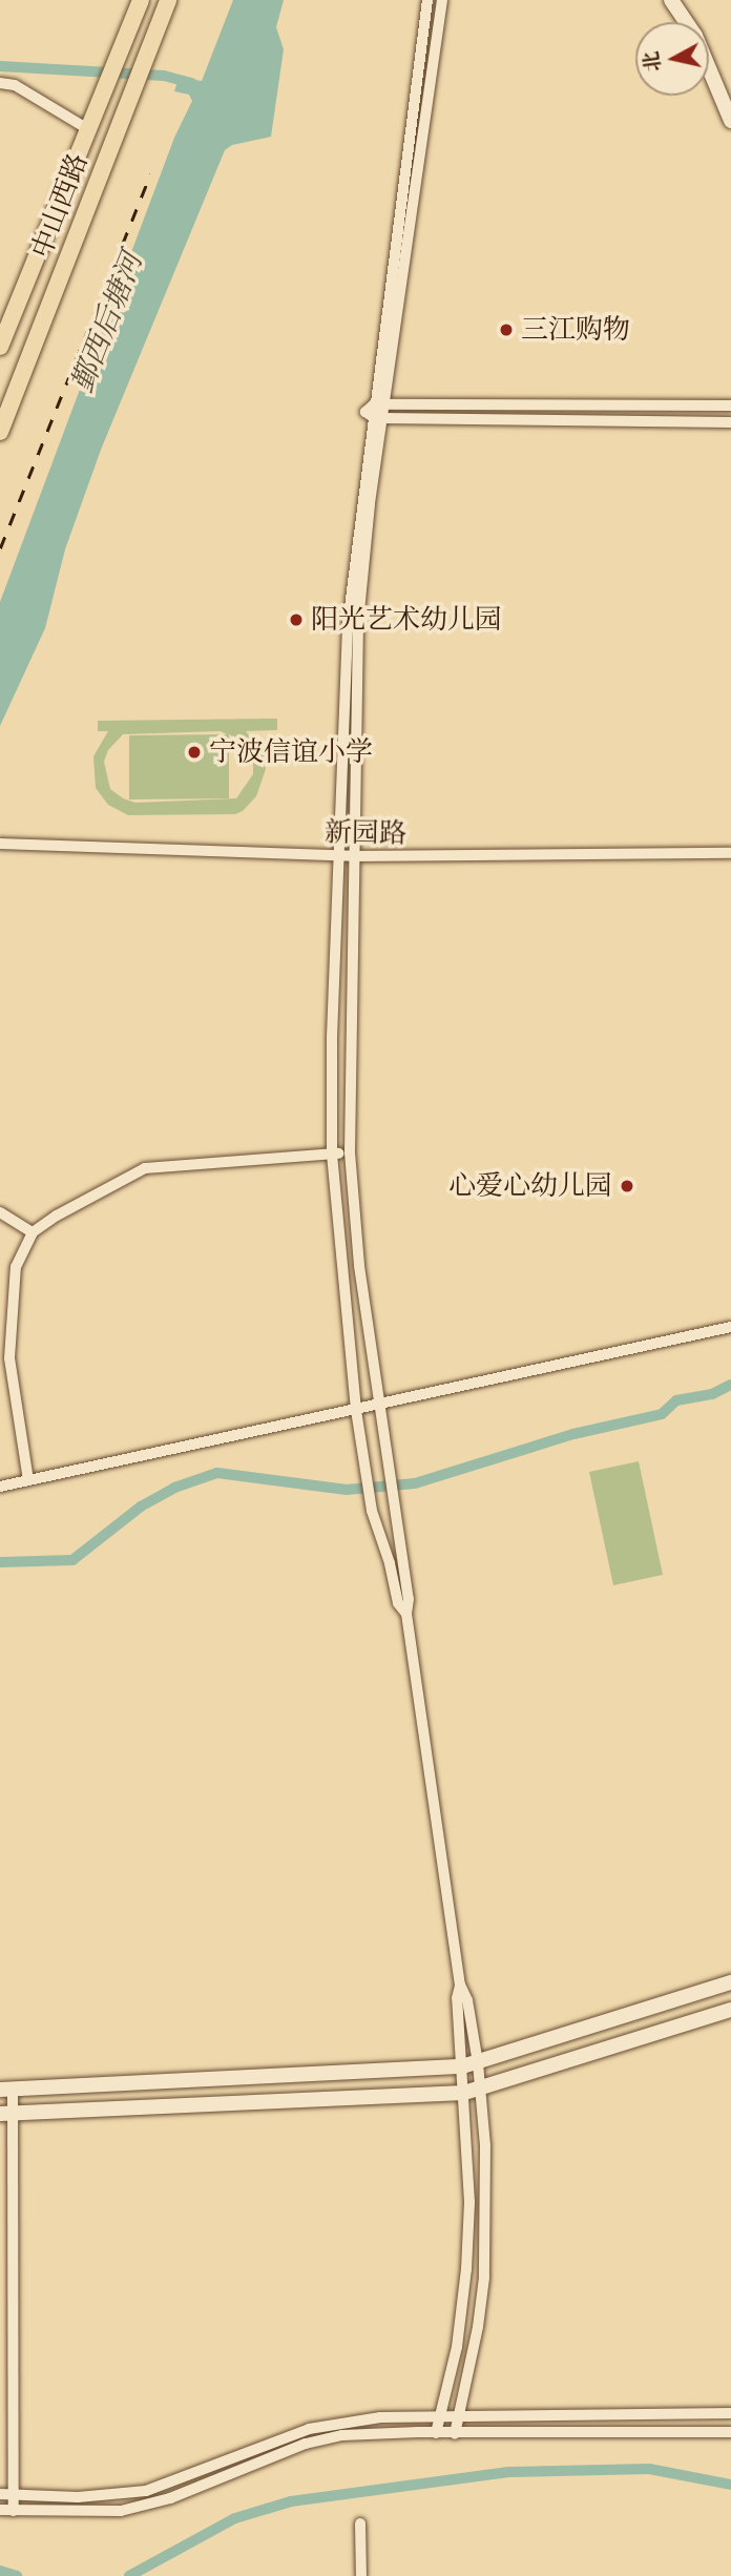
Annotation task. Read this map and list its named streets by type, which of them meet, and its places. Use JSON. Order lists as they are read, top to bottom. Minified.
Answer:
{"streets":{"main road":["中山西路"],"street":["新园路"]},"water":["鄞西后塘河"],"places":["三江购物","阳光艺术幼儿园","宁波信谊小学","心爱心幼儿园"],"north":"left"}
